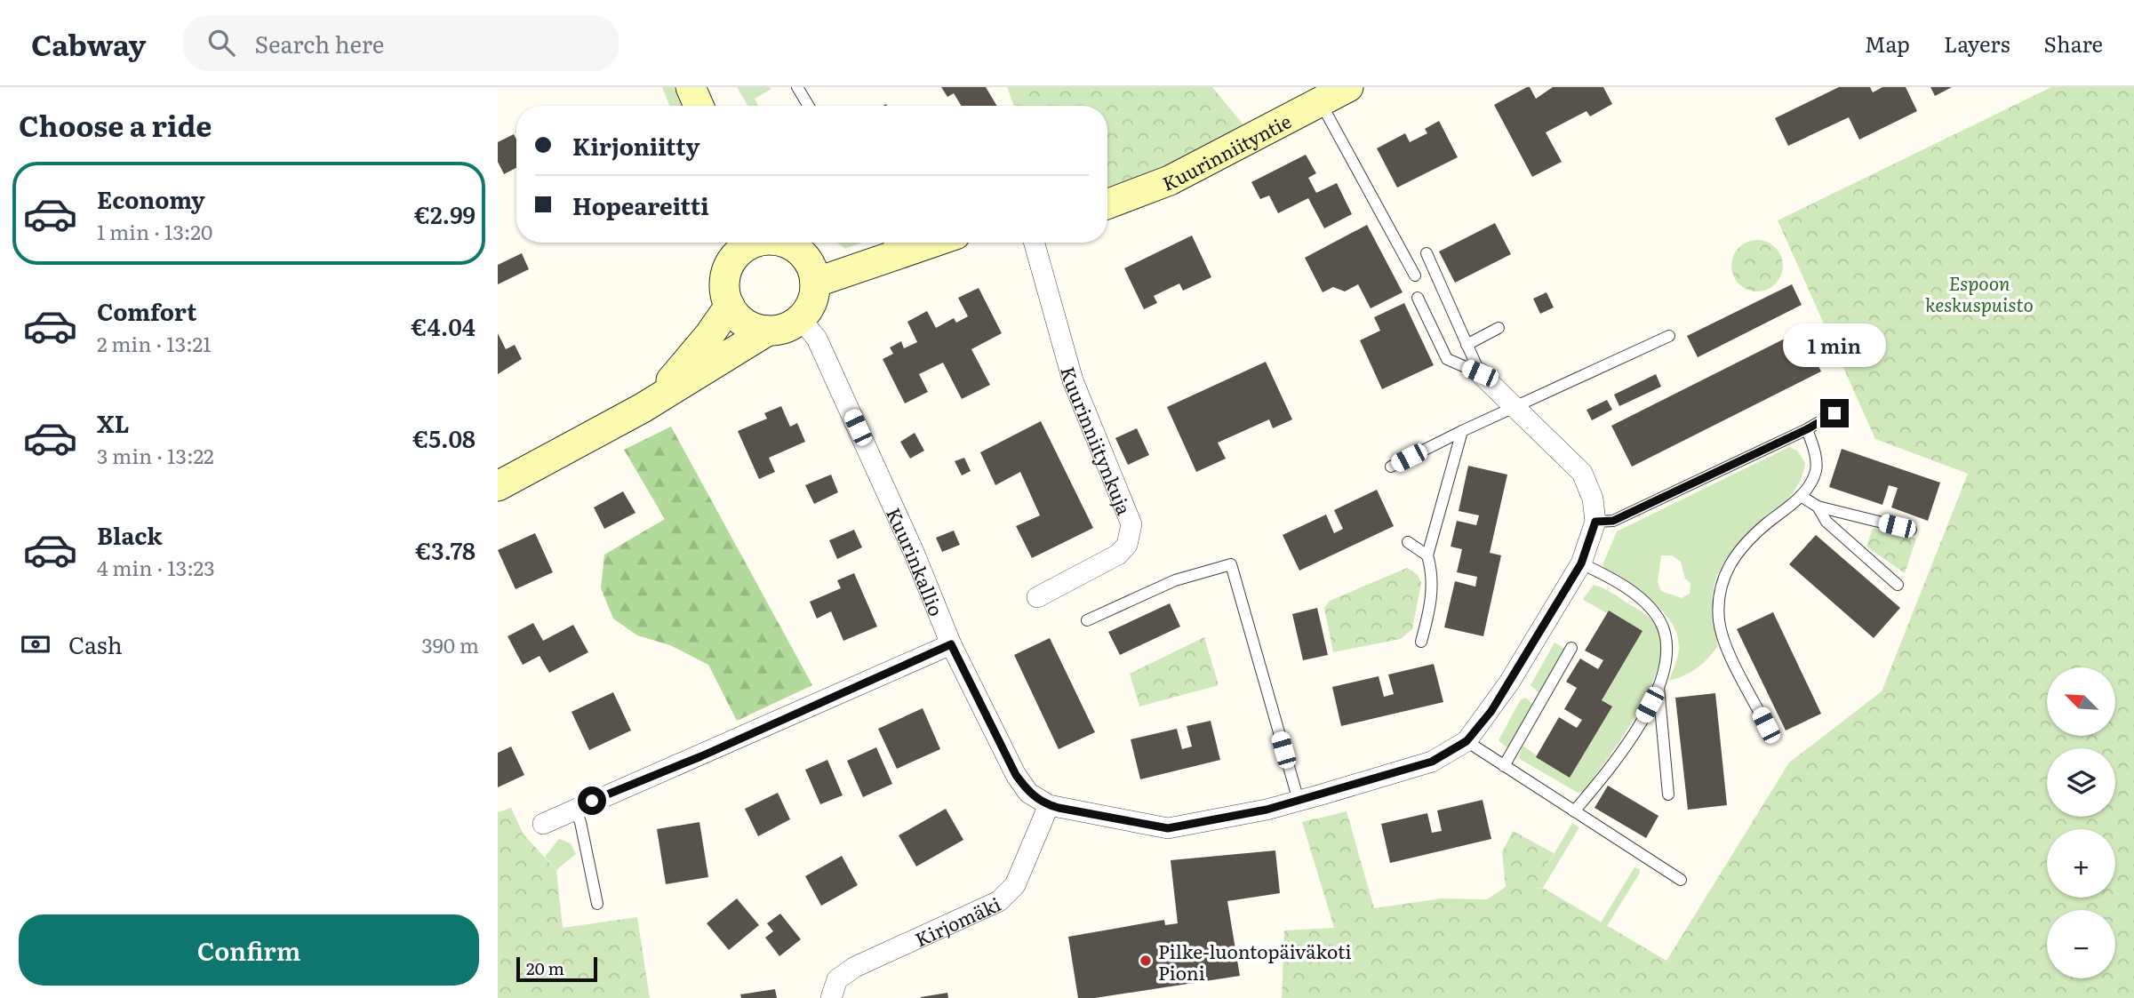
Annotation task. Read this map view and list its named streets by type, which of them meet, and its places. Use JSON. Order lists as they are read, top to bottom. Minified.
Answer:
{"streets":{"street":["Kuurinniityntie","Kuurinniitynkuja","Kuurinkallio","Kirjomäki"]},"crossings":[["Kuurinkallio","Kirjomäki"]],"parks":["Espoon keskuspuisto"],"places":["Pilke-luontopäiväkoti Pioni"],"scale_bar":"20 m","north":"top left","page":{"header":"Cabway","search":"Search here","nav":["Map","Layers","Share"],"heading":"Choose a ride","banner":["Kirjoniitty","Hopeareitti"],"list":[{"name":"Economy","note":"1 min · 13:20","value":"€2.99"},{"name":"Comfort","note":"2 min · 13:21","value":"€4.04"},{"name":"XL","note":"3 min · 13:22","value":"€5.08"},{"name":"Black","note":"4 min · 13:23","value":"€3.78"}],"bubble":"1 min","pay":["Cash","390 m"],"map_buttons":["+","−"],"buttons":"Confirm","scale":"20 m"}}
